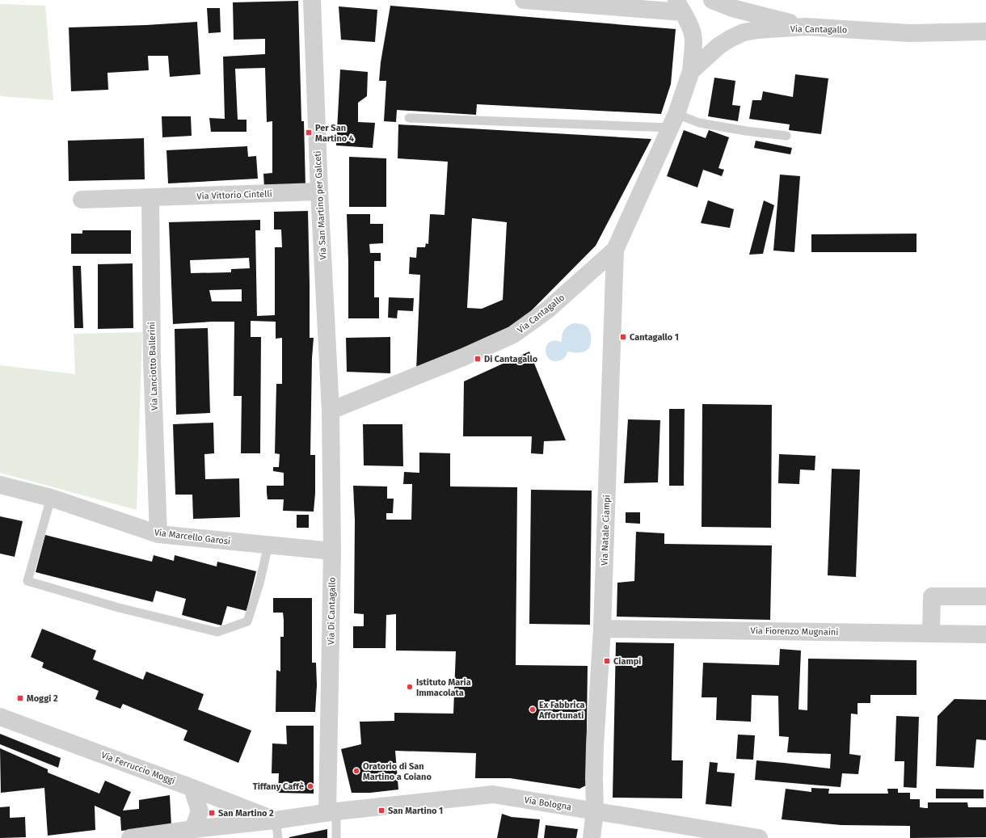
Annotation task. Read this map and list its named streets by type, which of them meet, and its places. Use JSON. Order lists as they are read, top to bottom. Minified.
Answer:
{"streets":{"street":["Via Cantagallo","Via Vittorio Cintelli","Via San Martino per Galceti","Via Lanciotto Ballerini","Via Natale Ciampi","Via Marcello Garosi","Via Di Cantagallo","Via Fiorenzo Mugnaini","Via Ferruccio Moggi","Via Bologna"]},"crossings":[["Via Cantagallo","Via San Martino per Galceti"],["Via Cantagallo","Via Natale Ciampi"],["Via Cantagallo","Via Di Cantagallo"],["Via Vittorio Cintelli","Via San Martino per Galceti"],["Via Vittorio Cintelli","Via Lanciotto Ballerini"],["Via San Martino per Galceti","Via Di Cantagallo"],["Via Lanciotto Ballerini","Via Marcello Garosi"],["Via Natale Ciampi","Via Fiorenzo Mugnaini"],["Via Natale Ciampi","Via Bologna"],["Via Marcello Garosi","Via Di Cantagallo"],["Via Di Cantagallo","Via Bologna"],["Via Ferruccio Moggi","Via Bologna"]],"places":{"transit":["Per San Martino 4","Cantagallo 1","Di Cantagallo","Ciampi","Moggi 2","San Martino 1","San Martino 2"],"other":["Istituto Maria Immacolata","Ex Fabbrica Affortunati","Oratorio di San Martino a Coiano","Tiffany Caffè"]}}
